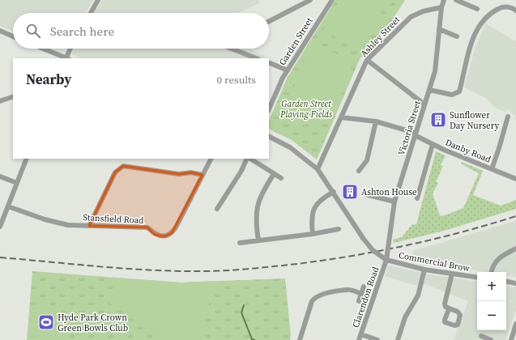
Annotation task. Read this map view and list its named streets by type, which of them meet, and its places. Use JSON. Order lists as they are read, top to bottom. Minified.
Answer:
{"streets":{"street":["Ashley Street","Garden Street","Victoria Street","Danby Road","Stansfield Road","Commercial Brow","Clarendon Road"]},"crossings":[["Ashley Street","Victoria Street"],["Ashley Street","Danby Road"],["Ashley Street","Commercial Brow"],["Victoria Street","Danby Road"],["Victoria Street","Commercial Brow"],["Victoria Street","Clarendon Road"],["Commercial Brow","Clarendon Road"]],"parks":["Garden Street Playing Fields"],"places":{"building":["Sunflower Day Nursery","Ashton House"],"sports":["Hyde Park Crown Green Bowls Club"]},"page":{"search":"Search here","heading":["Nearby","0 results"],"map_buttons":["+","−"]}}
